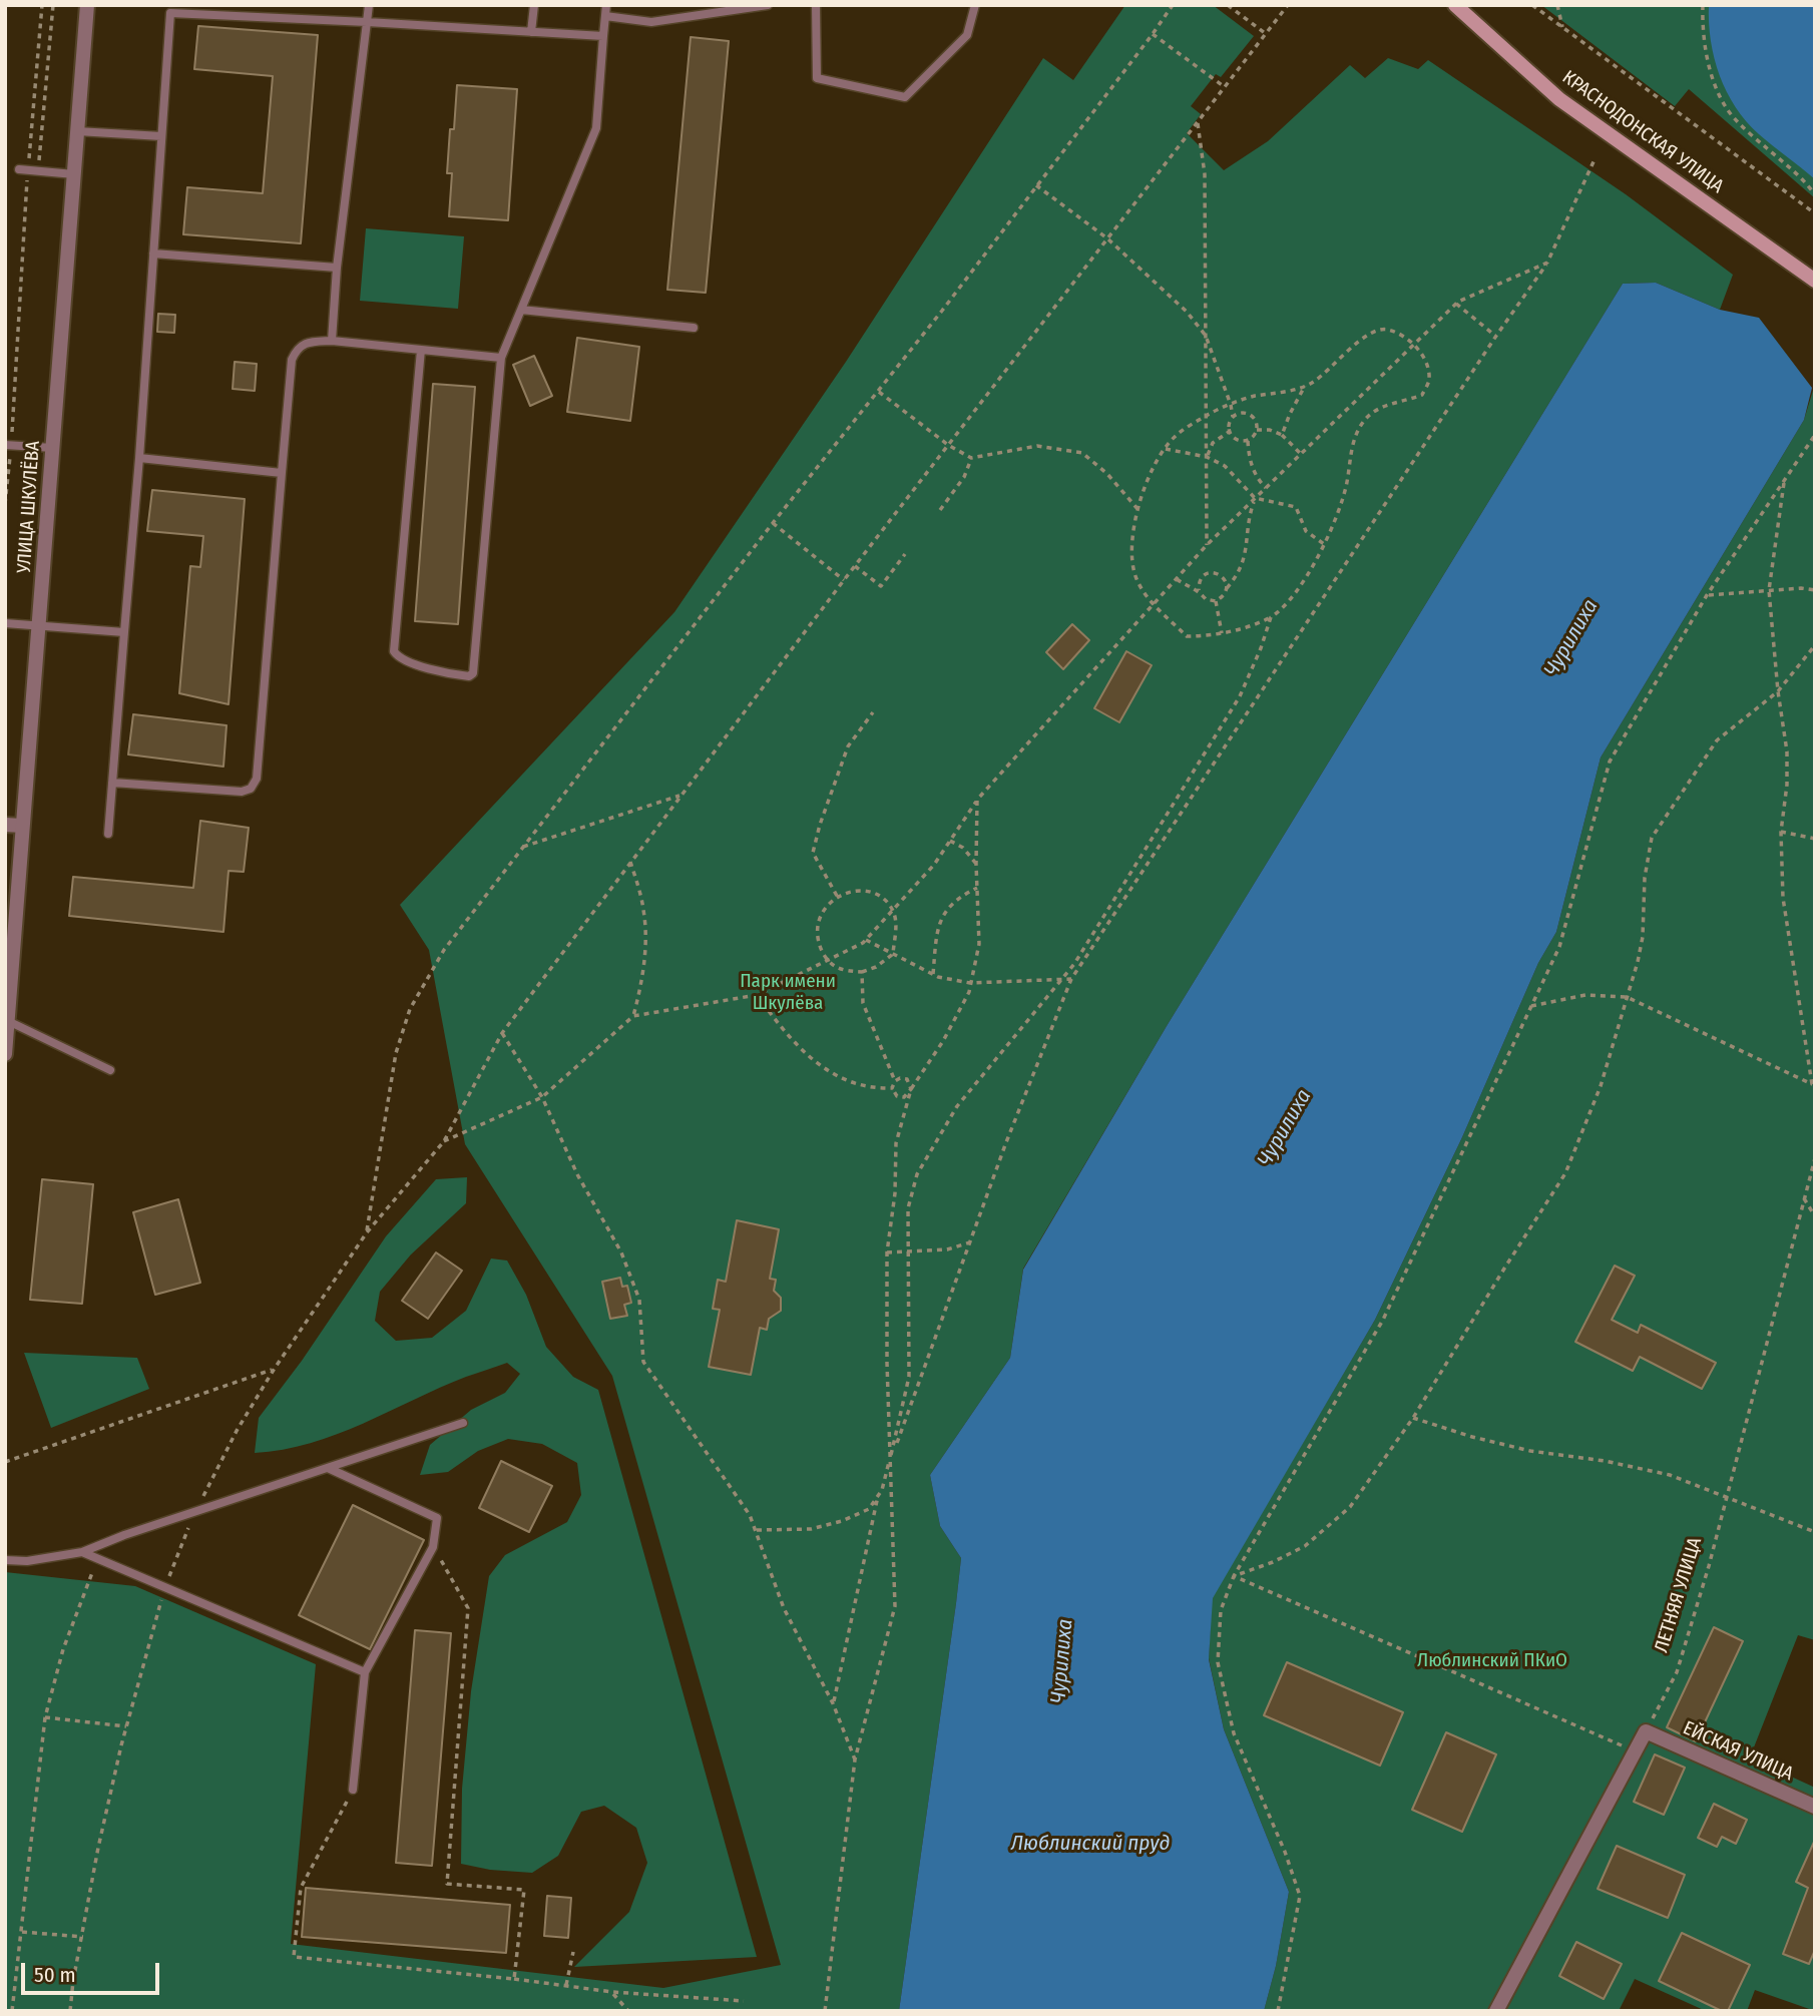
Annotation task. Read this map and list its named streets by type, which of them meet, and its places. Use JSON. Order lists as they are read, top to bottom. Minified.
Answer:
{"streets":{"main road":["КРАСНОДОНСКАЯ УЛИЦА"],"street":["УЛИЦА ШКУЛЁВА","ЕЙСКАЯ УЛИЦА"],"path":["ЛЕТНЯЯ УЛИЦА"]},"crossings":[["ЛЕТНЯЯ УЛИЦА","ЕЙСКАЯ УЛИЦА"]],"water":["Чурилиха","Люблинский пруд"],"parks":["Парк имени Шкулёва","Люблинский ПКиО"],"scale_bar":"50 m"}
